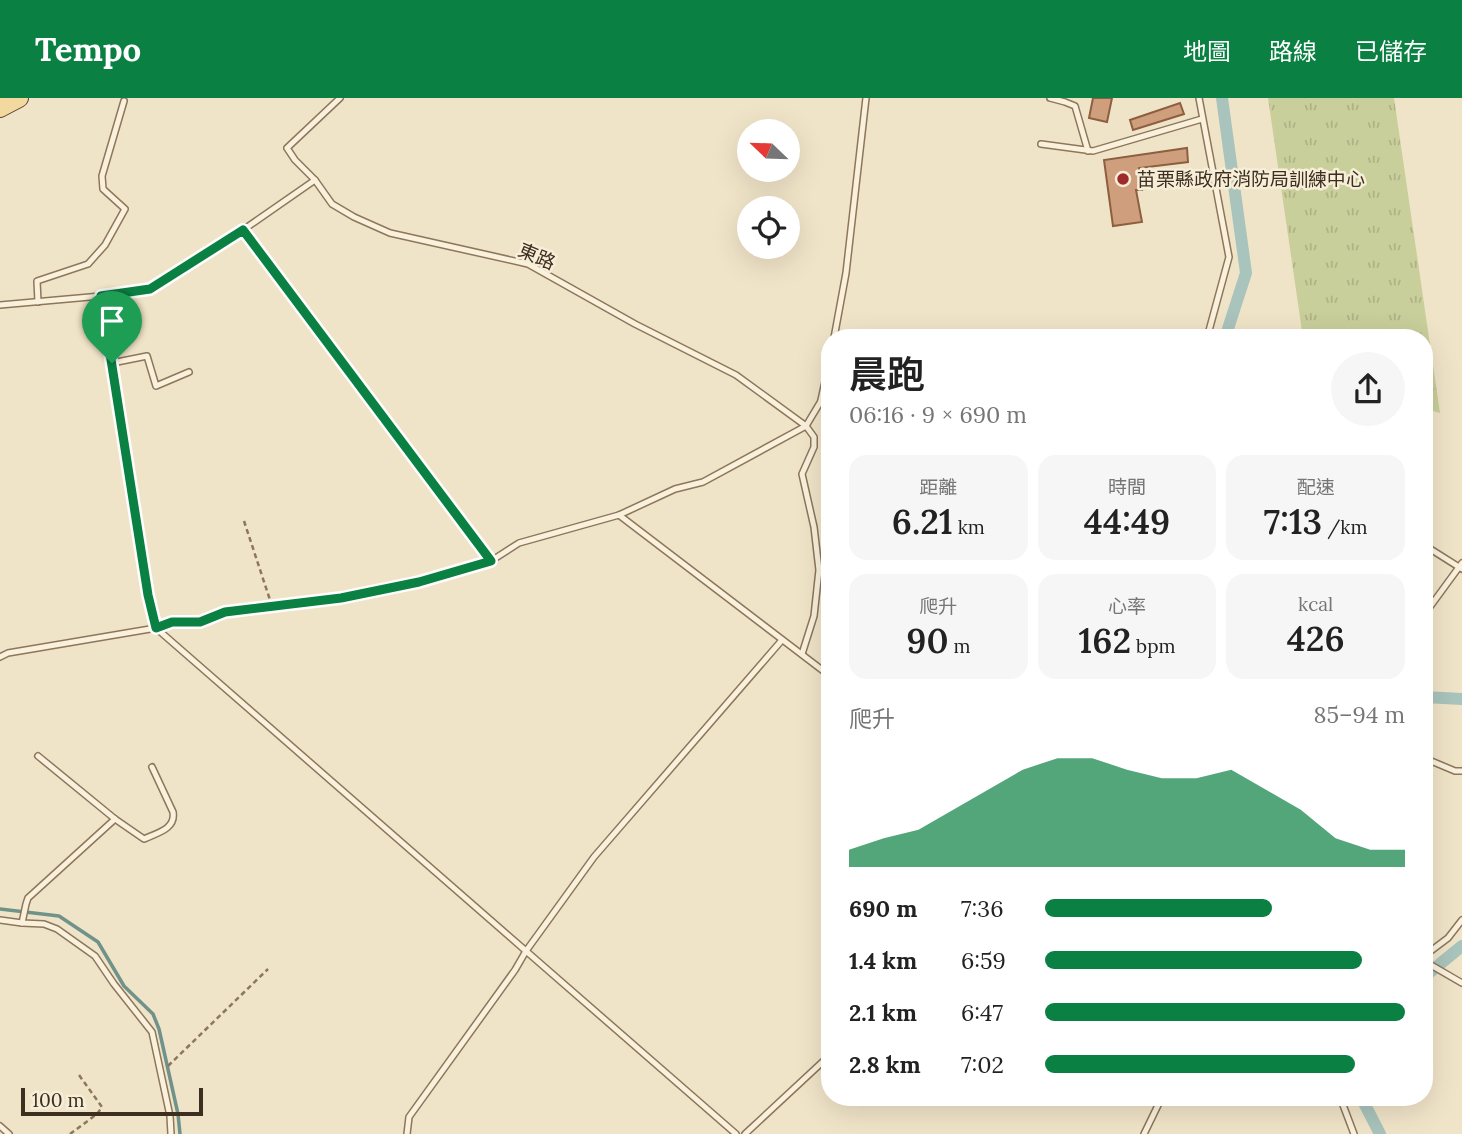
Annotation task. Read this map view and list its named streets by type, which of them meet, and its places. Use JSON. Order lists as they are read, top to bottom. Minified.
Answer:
{"streets":{"lane":["東路"]},"places":["苗栗縣政府消防局訓練中心"],"scale_bar":"100 m","north":"top left","page":{"header":"Tempo","nav":["地圖","路線","已儲存"],"heading":["晨跑","06:16 · 9 × 690 m"],"stats":[["距離","6.21 km"],["時間","44:49"],["配速","7:13 /km"],["爬升","90 m"],["心率","162 bpm"],["kcal","426"]],"chart":["爬升","85–94 m"],"list":[{"name":"690 m","note":"7:36"},{"name":"1.4 km","note":"6:59"},{"name":"2.1 km","note":"6:47"},{"name":"2.8 km","note":"7:02"}],"scale":"100 m"}}
